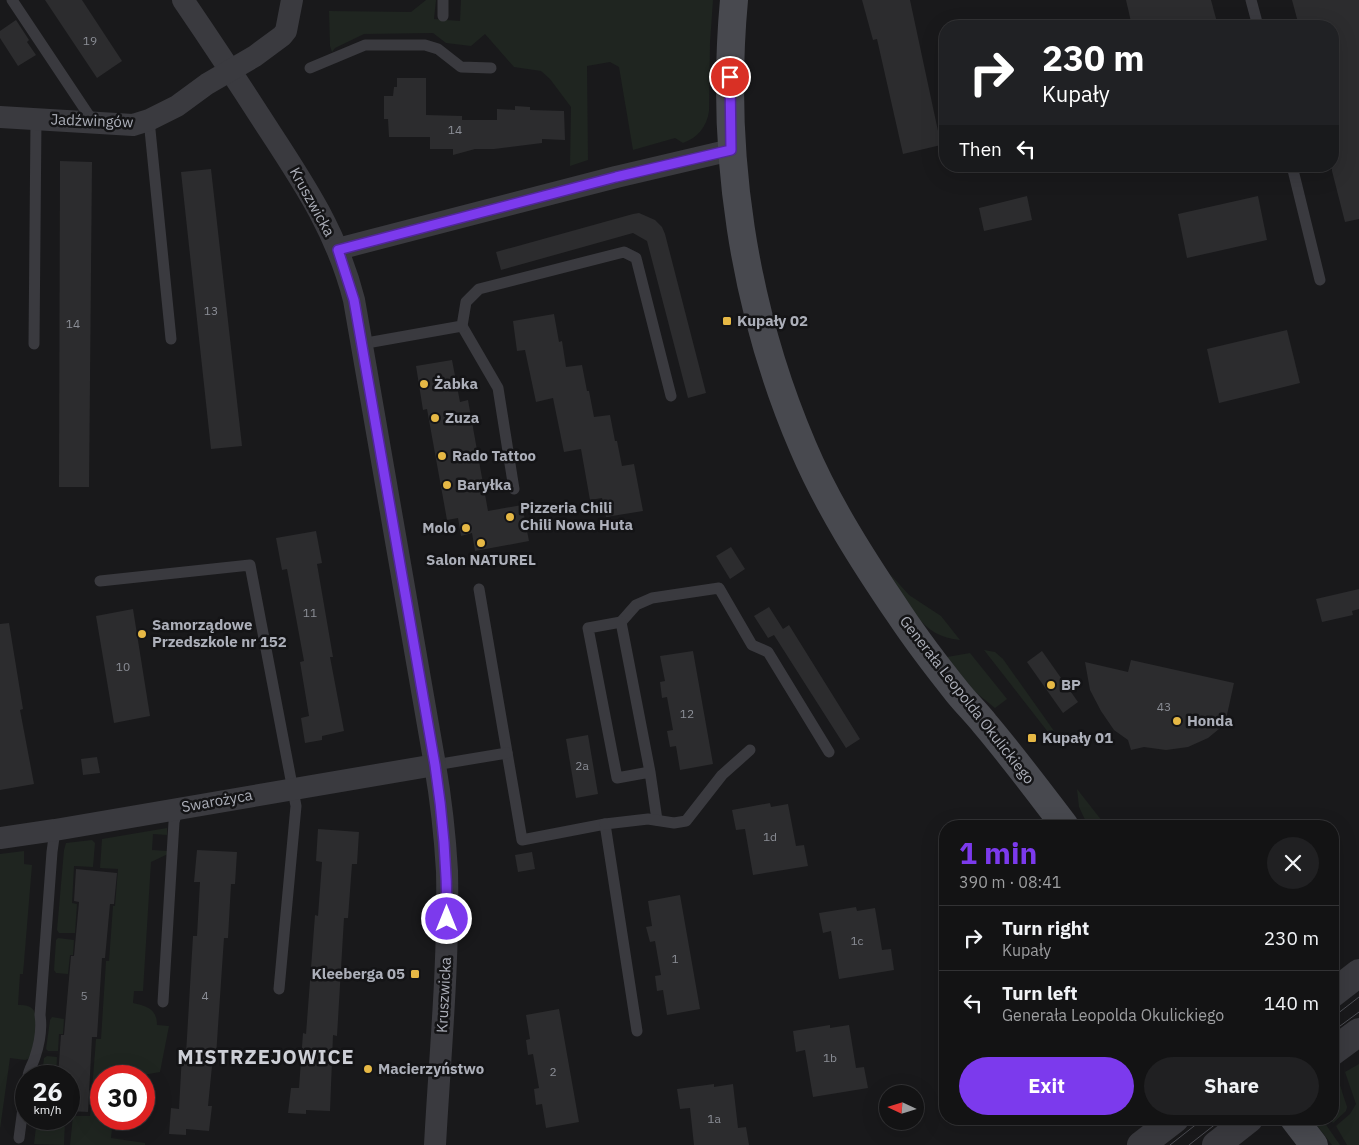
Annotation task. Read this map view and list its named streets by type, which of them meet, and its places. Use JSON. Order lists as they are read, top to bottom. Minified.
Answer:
{"streets":{"main road":["Generała Leopolda Okulickiego"],"street":["Jadźwingów","Kruszwicka","Swarożyca"]},"crossings":[["Jadźwingów","Kruszwicka"],["Kruszwicka","Swarożyca"]],"districts":["MISTRZEJOWICE"],"places":{"transit":["Kupały 02","Kupały 01","Kleeberga 05"],"other":["Żabka","Zuza","Rado Tattoo","Baryłka","Pizzeria Chili Chili Nowa Huta","Molo","Salon NATUREL","Samorządowe Przedszkole nr 152","BP","Honda","Macierzyństwo"]},"house_numbers":["19","14","13","14","11","10","43","12","2a","1d","1c","1","5","4","1b","2","1a"],"north":"left","page":{"turn":["230 m","Kupały"],"then":"Then","heading":["1 min","390 m · 08:41"],"list":[{"name":"Turn right","note":"Kupały","value":"230 m"},{"name":"Turn left","note":"Generała Leopolda Okulickiego","value":"140 m"}],"buttons":["Exit","Share"],"speed":"26 km/h","limit":"30"}}
